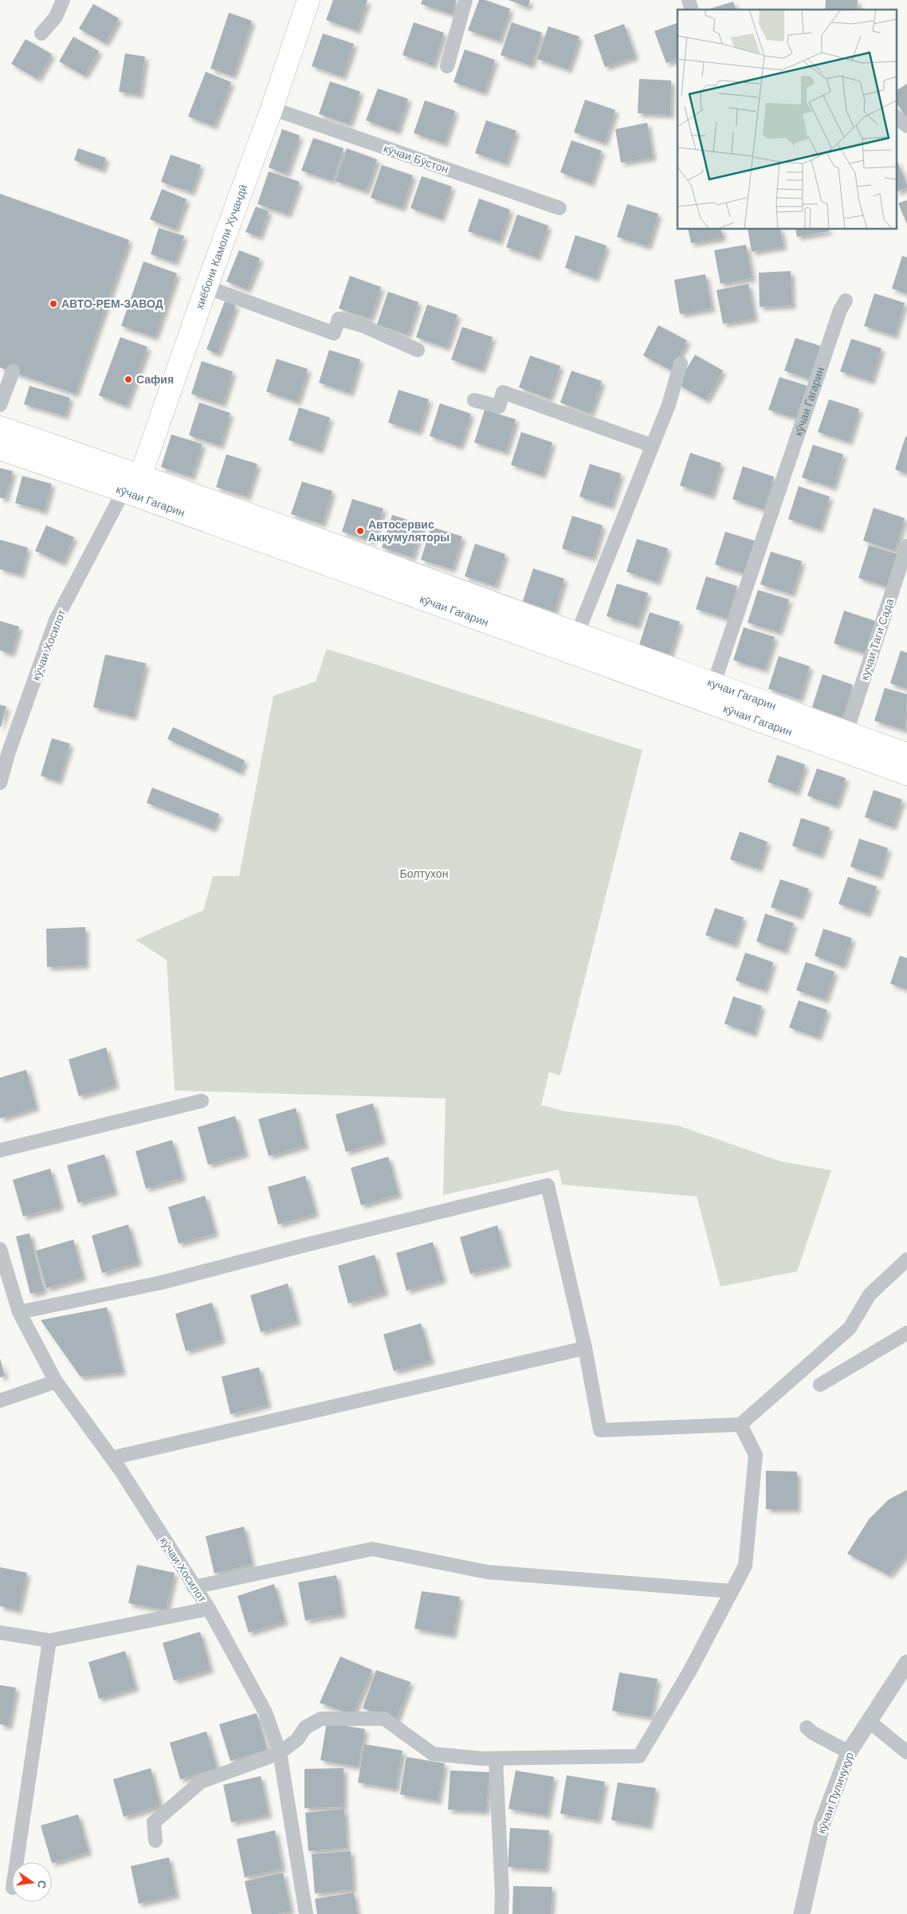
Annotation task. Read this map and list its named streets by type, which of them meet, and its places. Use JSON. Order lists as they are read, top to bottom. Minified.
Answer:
{"streets":{"main road":["хиёбони Камоли Хуҷандӣ","кӯчаи Гагарин","кучаи Гагарин"],"street":["кӯчаи Бӯстон","кучаи Таги Сада","кӯчаи Хосилот","кӯчаи Пуличуқур"]},"crossings":[["кӯчаи Бӯстон","хиёбони Камоли Хуҷандӣ"],["хиёбони Камоли Хуҷандӣ","кӯчаи Гагарин"],["хиёбони Камоли Хуҷандӣ","кӯчаи Хосилот"],["кӯчаи Гагарин","кӯчаи Хосилот"],["кӯчаи Гагарин","кучаи Гагарин"],["кучаи Таги Сада","кучаи Гагарин"]],"parks":["Болтухон"],"places":["АВТО-РЕМ-ЗАВОД","Сафия","Автосервис Аккумуляторы"],"north":"right"}
